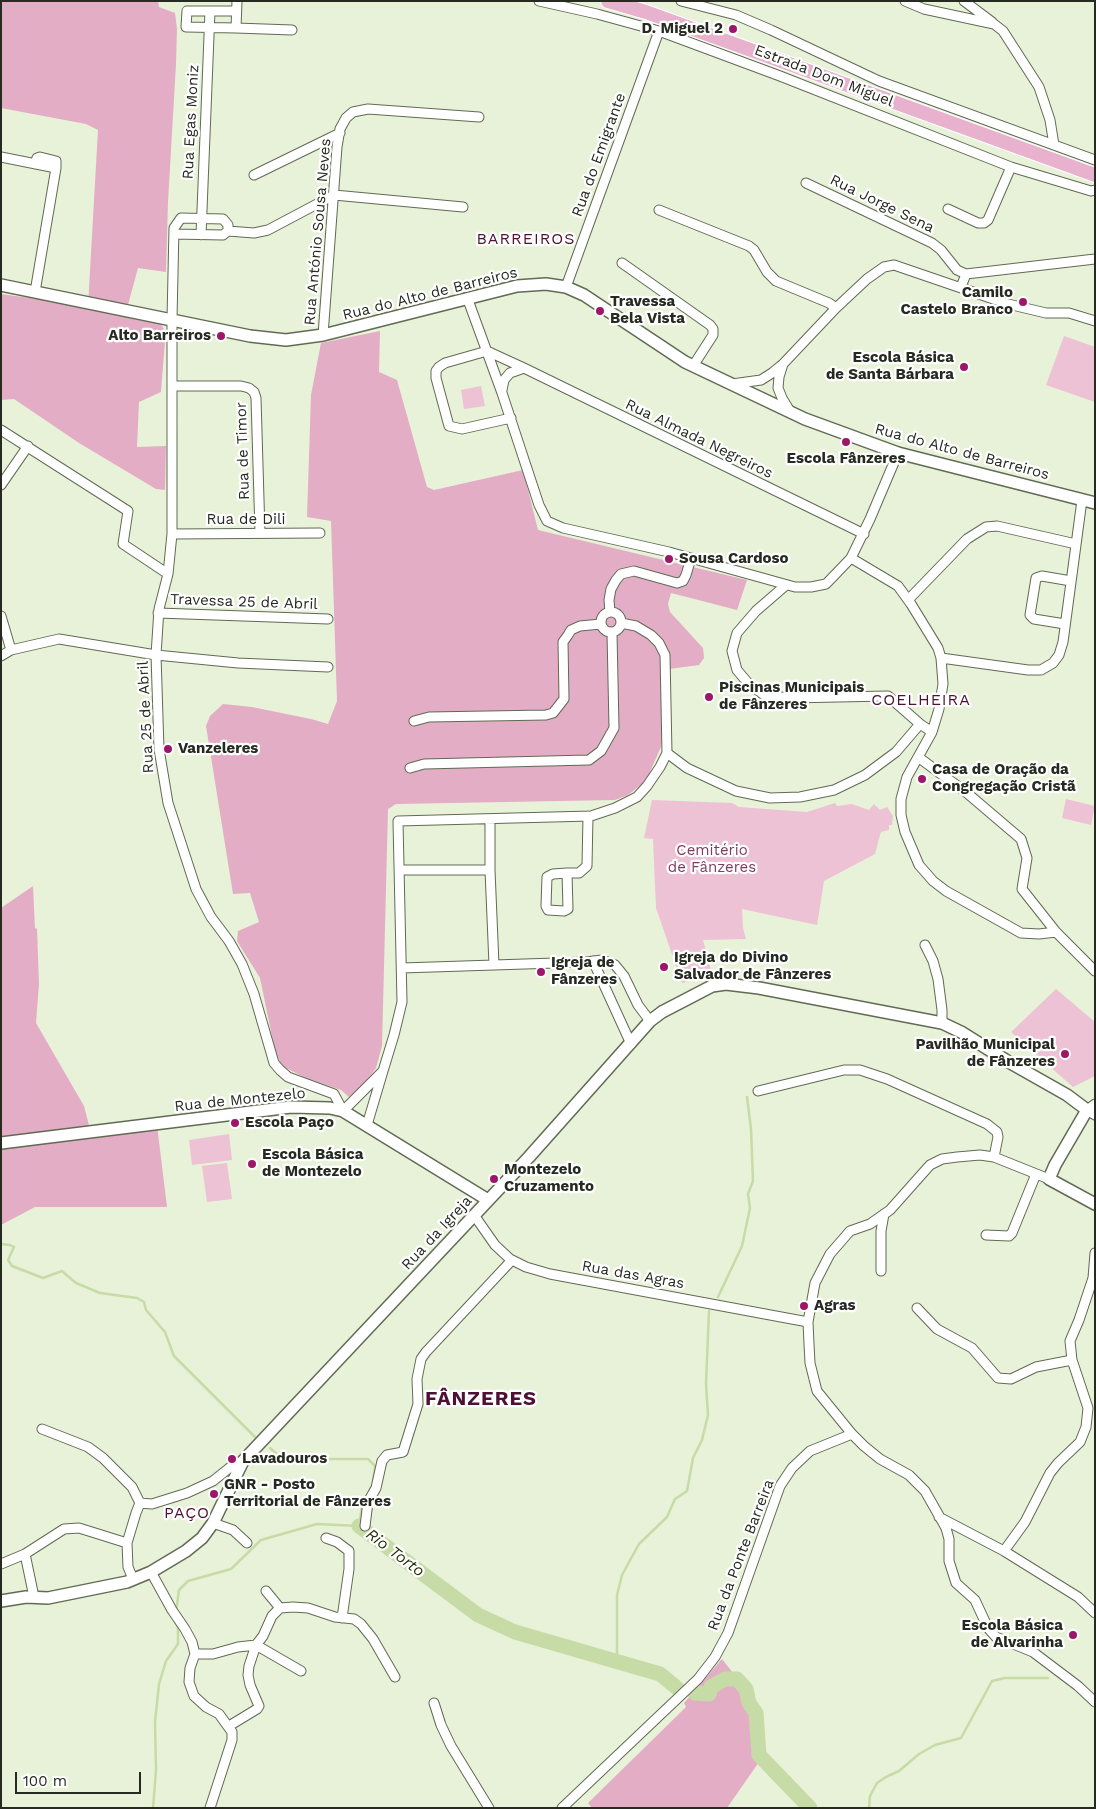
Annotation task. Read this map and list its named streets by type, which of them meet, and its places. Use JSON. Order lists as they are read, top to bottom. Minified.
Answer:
{"streets":{"main road":["Estrada Dom Miguel"],"street":["Rua Egas Moniz","Rua do Emigrante","Rua Jorge Sena","Rua António Sousa Neves","Rua do Alto de Barreiros","Rua Almada Negreiros","Rua de Timor","Rua de Dili","Travessa 25 de Abril","Rua 25 de Abril","Rua de Montezelo","Rua da Igreja","Rua das Agras","Rua da Ponte Barreira"]},"crossings":[["Estrada Dom Miguel","Rua do Emigrante"],["Rua do Emigrante","Rua do Alto de Barreiros"],["Rua António Sousa Neves","Rua do Alto de Barreiros"],["Rua do Alto de Barreiros","Rua 25 de Abril"],["Rua de Timor","Rua de Dili"],["Rua de Timor","Rua 25 de Abril"],["Rua de Dili","Rua 25 de Abril"],["Travessa 25 de Abril","Rua 25 de Abril"],["Rua 25 de Abril","Rua de Montezelo"],["Rua de Montezelo","Rua da Igreja"],["Rua da Igreja","Rua das Agras"]],"districts":["BARREIROS","COELHEIRA","FÂNZERES","PAÇO"],"water":["Rio Torto"],"parks":["Cemitério de Fânzeres"],"places":["D. Miguel 2","Camilo Castelo Branco","Travessa Bela Vista","Alto Barreiros","Escola Básica de Santa Bárbara","Escola Fânzeres","Sousa Cardoso","Piscinas Municipais de Fânzeres","Vanzeleres","Casa de Oração da Congregação Cristã","Igreja do Divino Salvador de Fânzeres","Igreja de Fânzeres","Pavilhão Municipal de Fânzeres","Escola Paço","Escola Básica de Montezelo","Montezelo Cruzamento","Agras","Lavadouros","GNR - Posto Territorial de Fânzeres","Escola Básica de Alvarinha"],"scale_bar":"100 m"}
